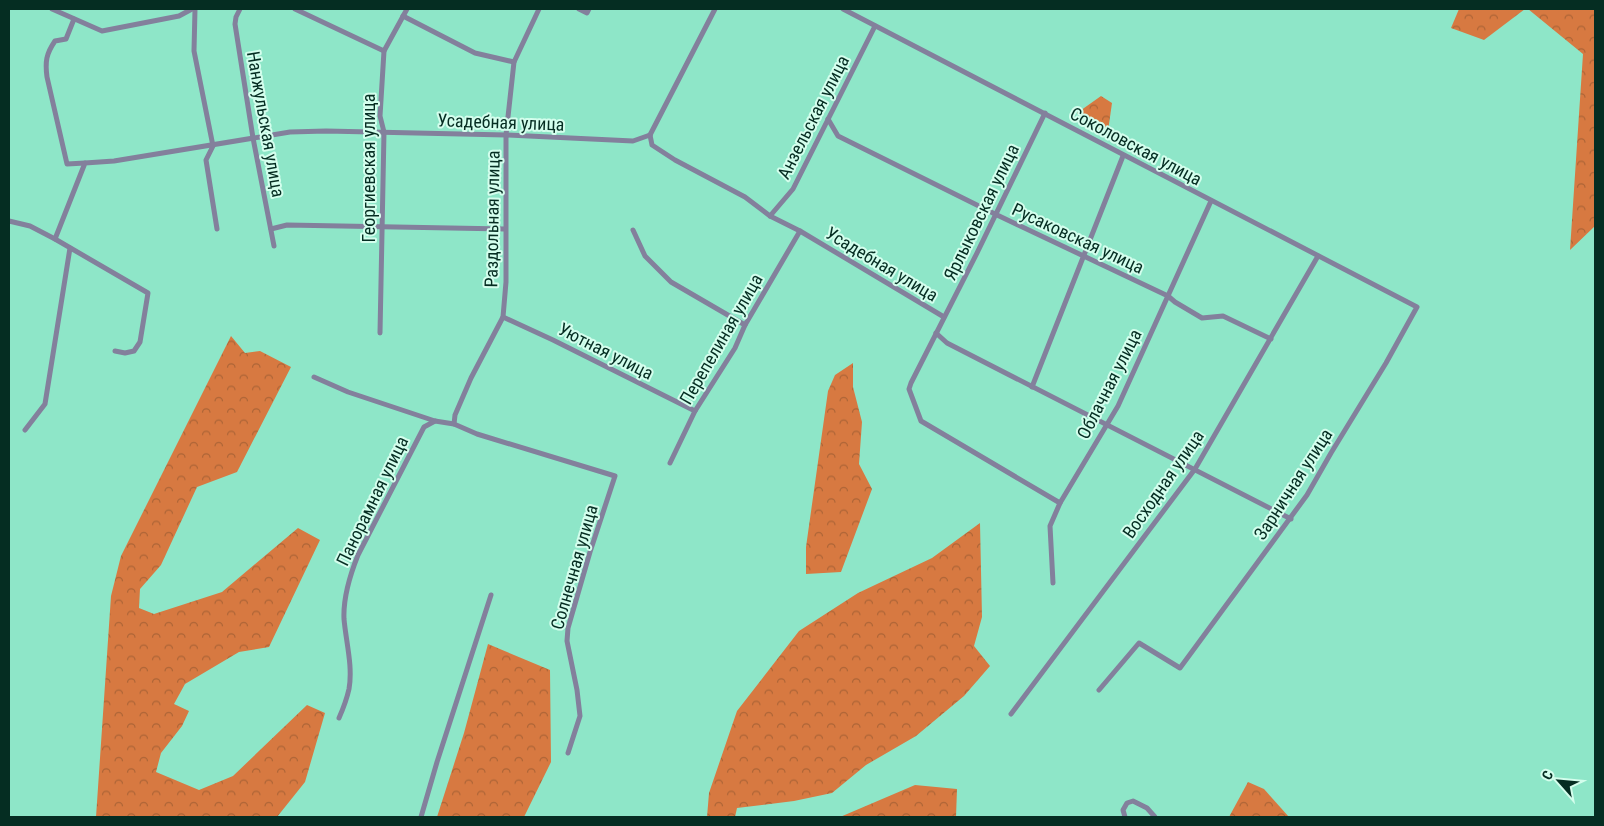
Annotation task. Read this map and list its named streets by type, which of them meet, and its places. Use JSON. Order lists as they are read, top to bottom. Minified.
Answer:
{"streets":{"street":["Анзельская улица","Усадебная улица","Нанжульская улица","Соколовская улица","Георгиевская улица","Ярлыковская улица","Раздольная улица","Русаковская улица","Перепелиная улица","Уютная улица","Облачная улица","Восходная улица","Зарничная улица","Панорамная улица","Солнечная улица"]},"crossings":[["Анзельская улица","Усадебная улица"],["Анзельская улица","Соколовская улица"],["Анзельская улица","Русаковская улица"],["Усадебная улица","Нанжульская улица"],["Усадебная улица","Георгиевская улица"],["Усадебная улица","Ярлыковская улица"],["Усадебная улица","Раздольная улица"],["Усадебная улица","Перепелиная улица"],["Соколовская улица","Ярлыковская улица"],["Соколовская улица","Облачная улица"],["Соколовская улица","Восходная улица"],["Соколовская улица","Зарничная улица"],["Ярлыковская улица","Русаковская улица"],["Ярлыковская улица","Облачная улица"],["Раздольная улица","Уютная улица"],["Раздольная улица","Солнечная улица"],["Русаковская улица","Облачная улица"],["Русаковская улица","Восходная улица"],["Перепелиная улица","Уютная улица"]],"north":"top left"}
